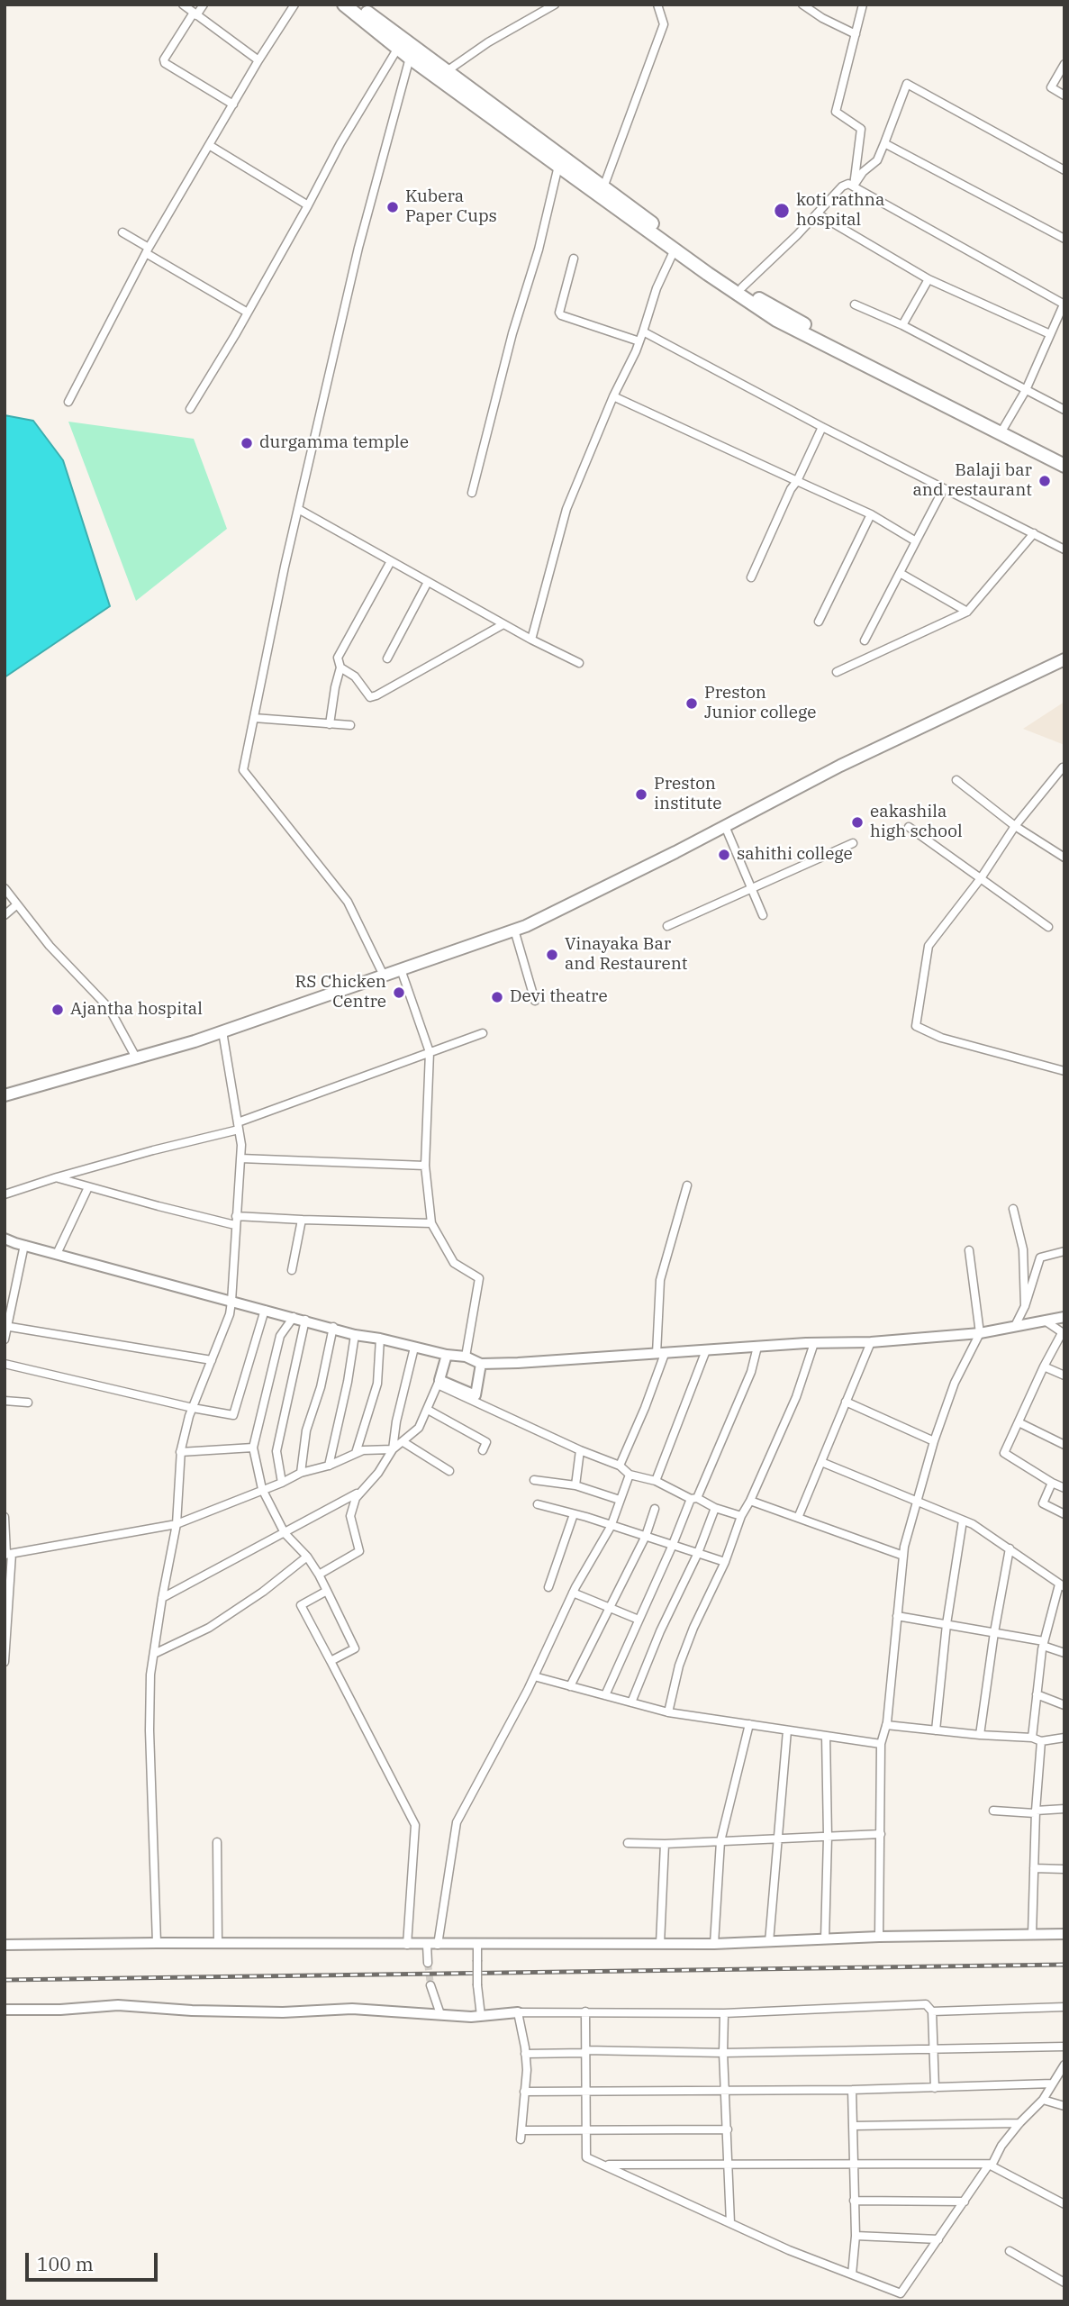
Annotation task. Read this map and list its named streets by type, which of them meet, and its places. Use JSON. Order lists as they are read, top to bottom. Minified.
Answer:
{"places":["Kubera Paper Cups","koti rathna hospital","durgamma temple","Balaji bar and restaurant","Preston Junior college","Preston institute","eakashila high school","sahithi college","Vinayaka Bar and Restaurent","RS Chicken Centre","Devi theatre","Ajantha hospital"],"scale_bar":"100 m"}
